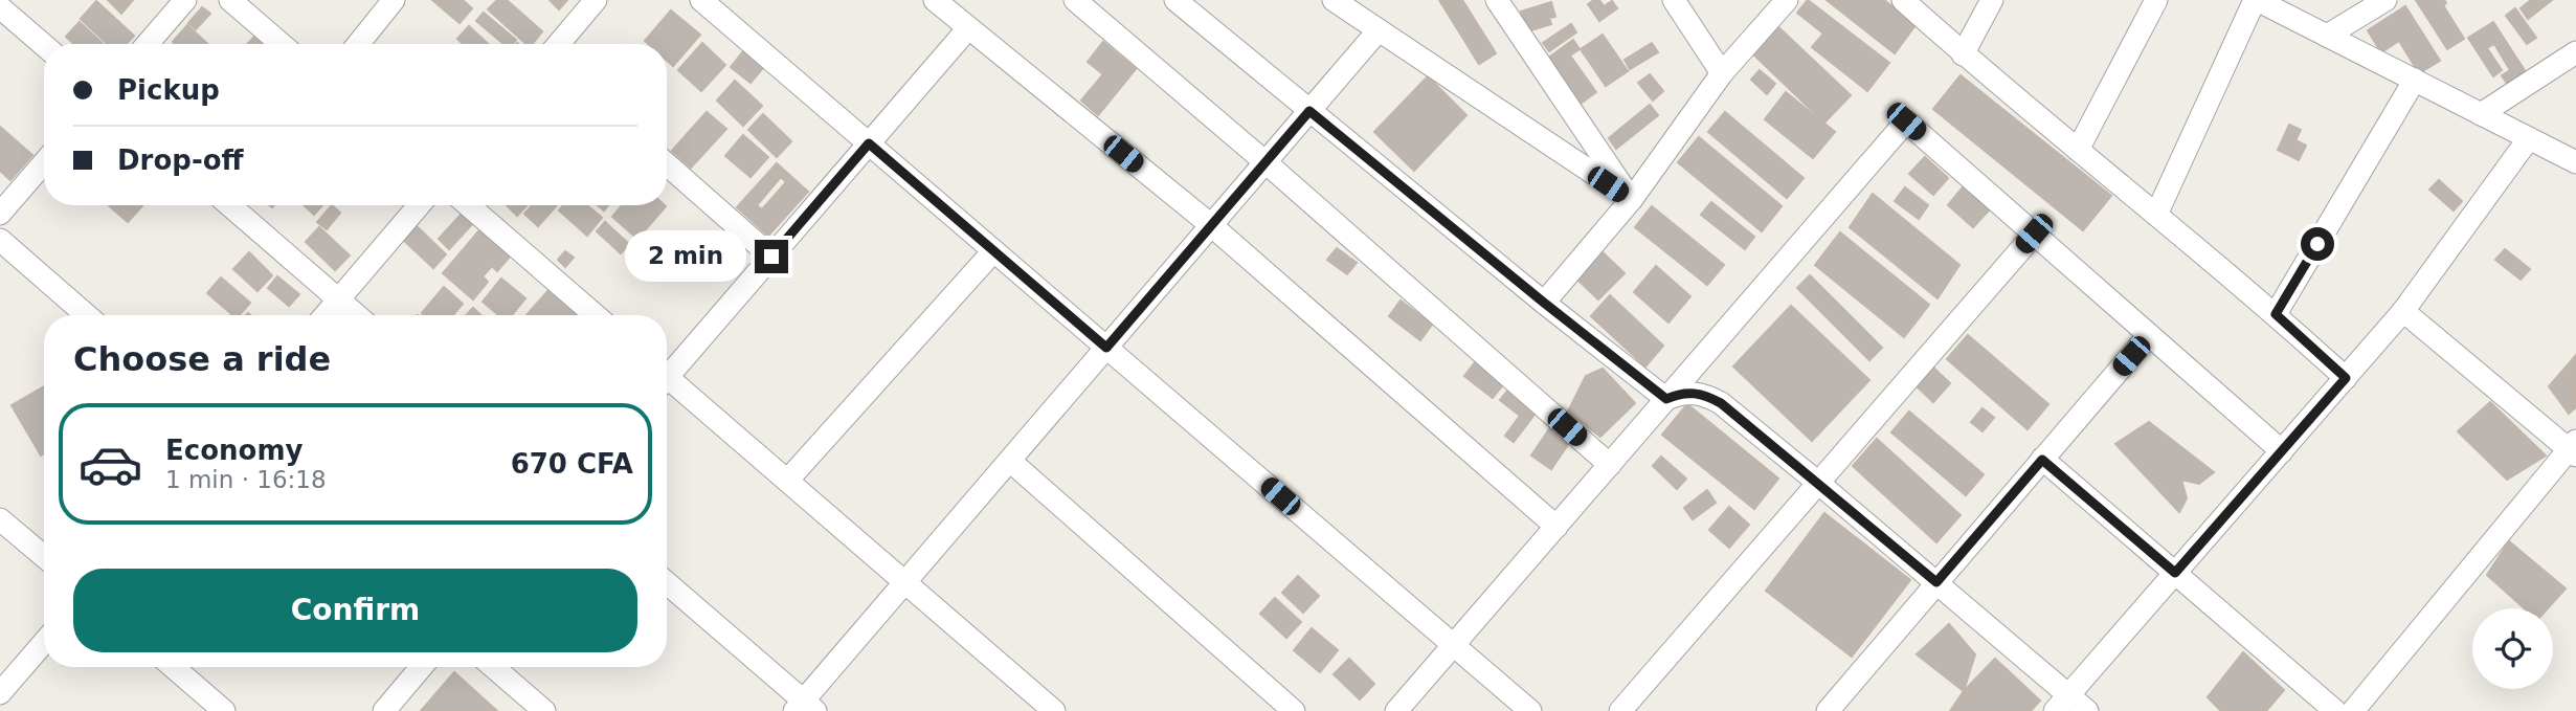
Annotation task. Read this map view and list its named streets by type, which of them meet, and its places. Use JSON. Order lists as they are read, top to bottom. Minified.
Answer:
{"page":{"banner":["Pickup","Drop-off"],"bubble":"2 min","heading":"Choose a ride","list":[{"name":"Economy","note":"1 min · 16:18","value":"670 CFA"}],"buttons":"Confirm"}}
